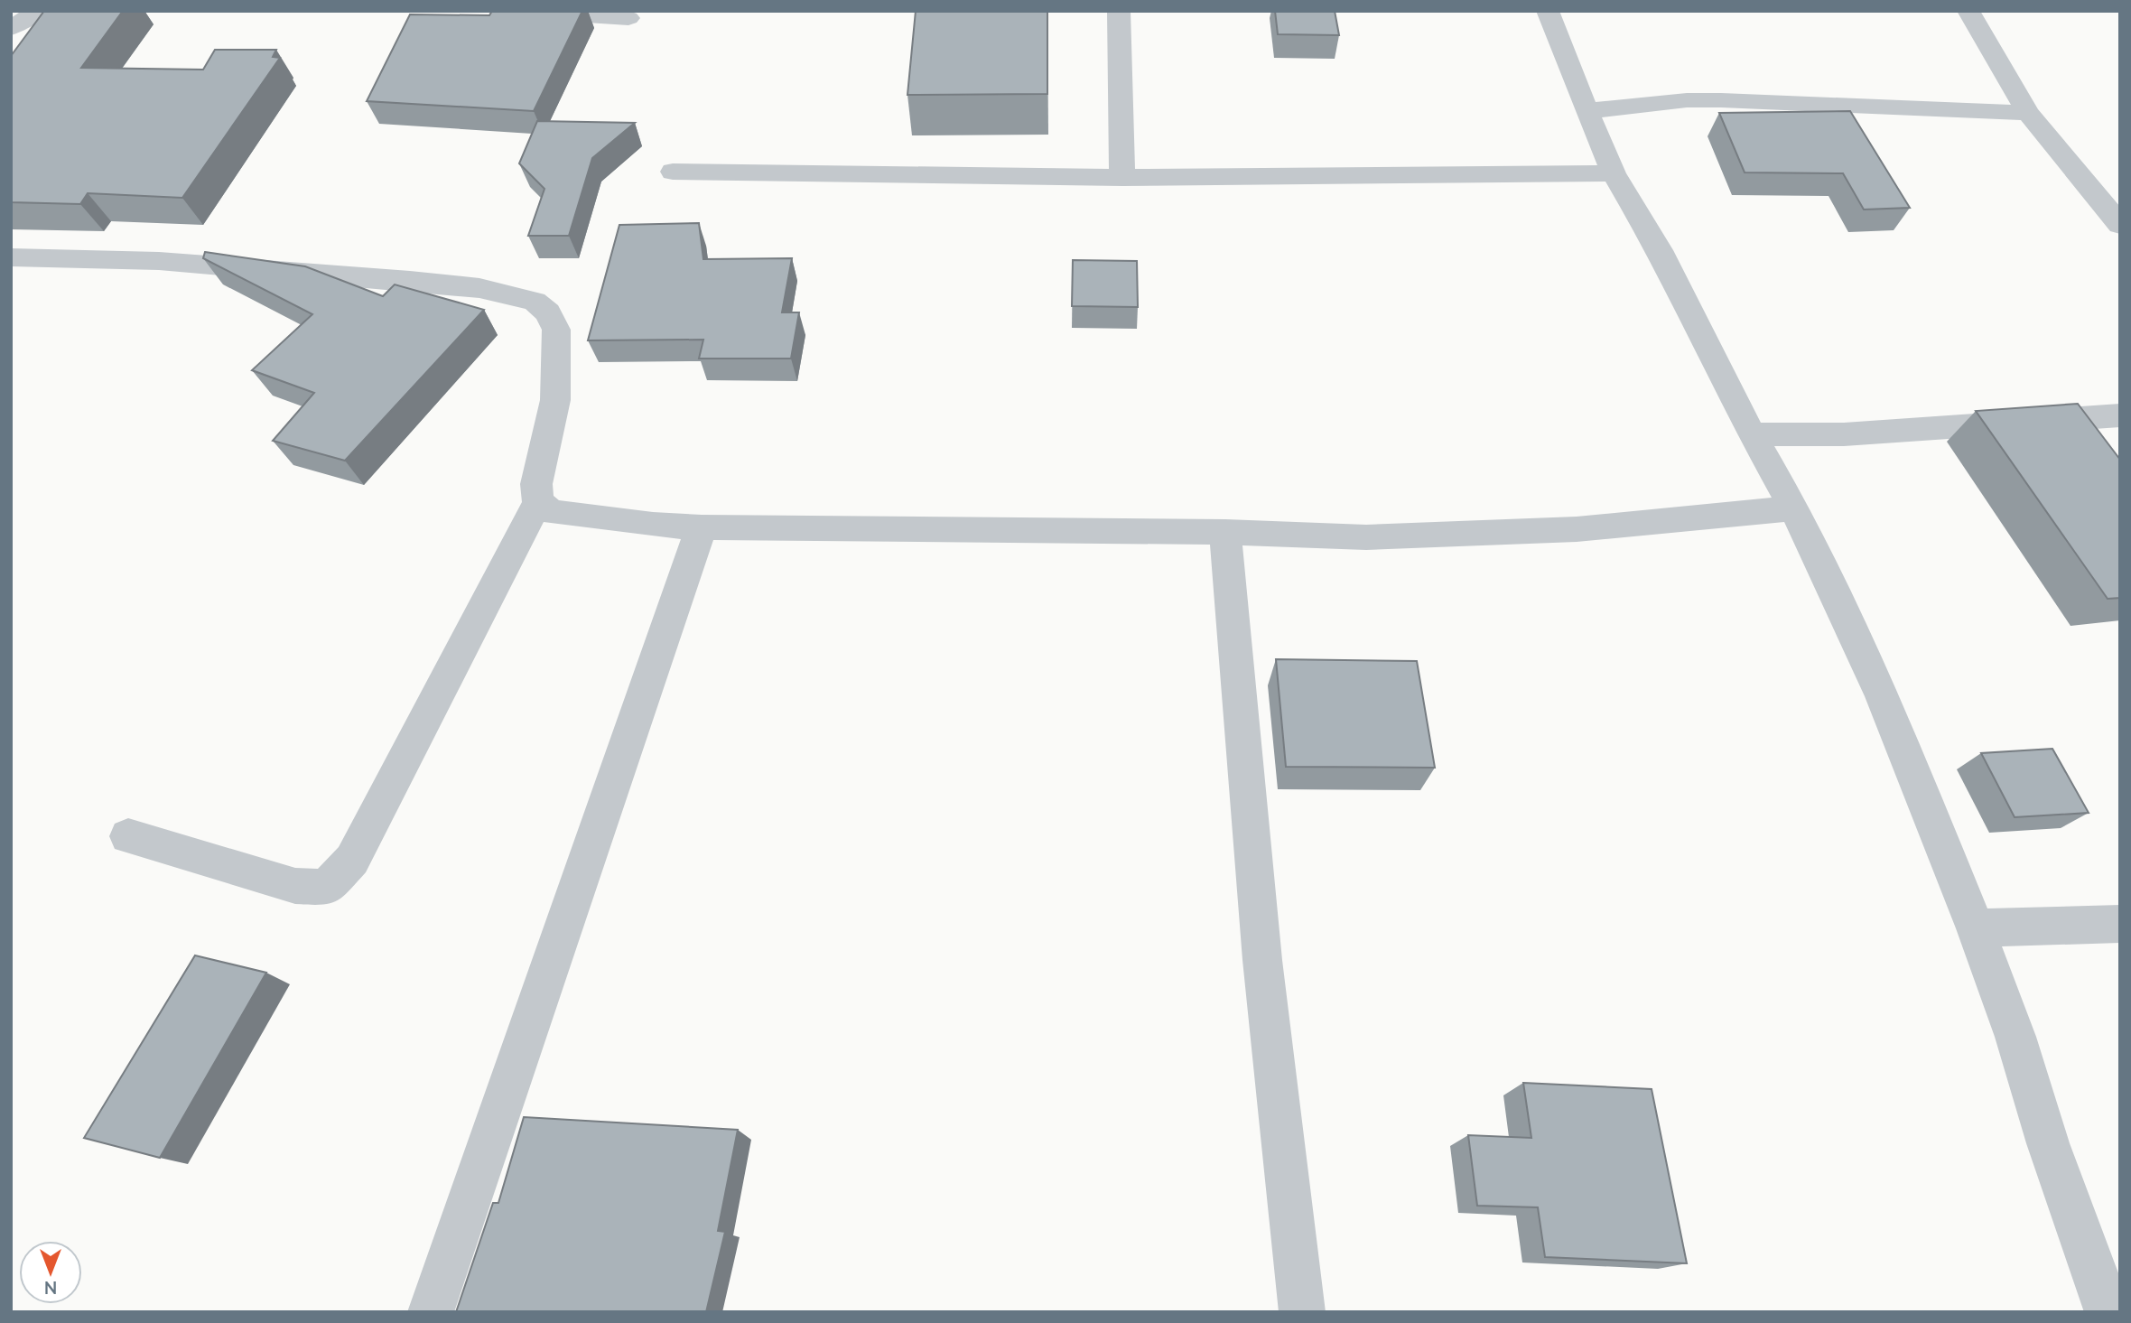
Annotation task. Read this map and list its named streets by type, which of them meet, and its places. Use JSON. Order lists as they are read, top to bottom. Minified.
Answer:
{"north":"bottom"}
